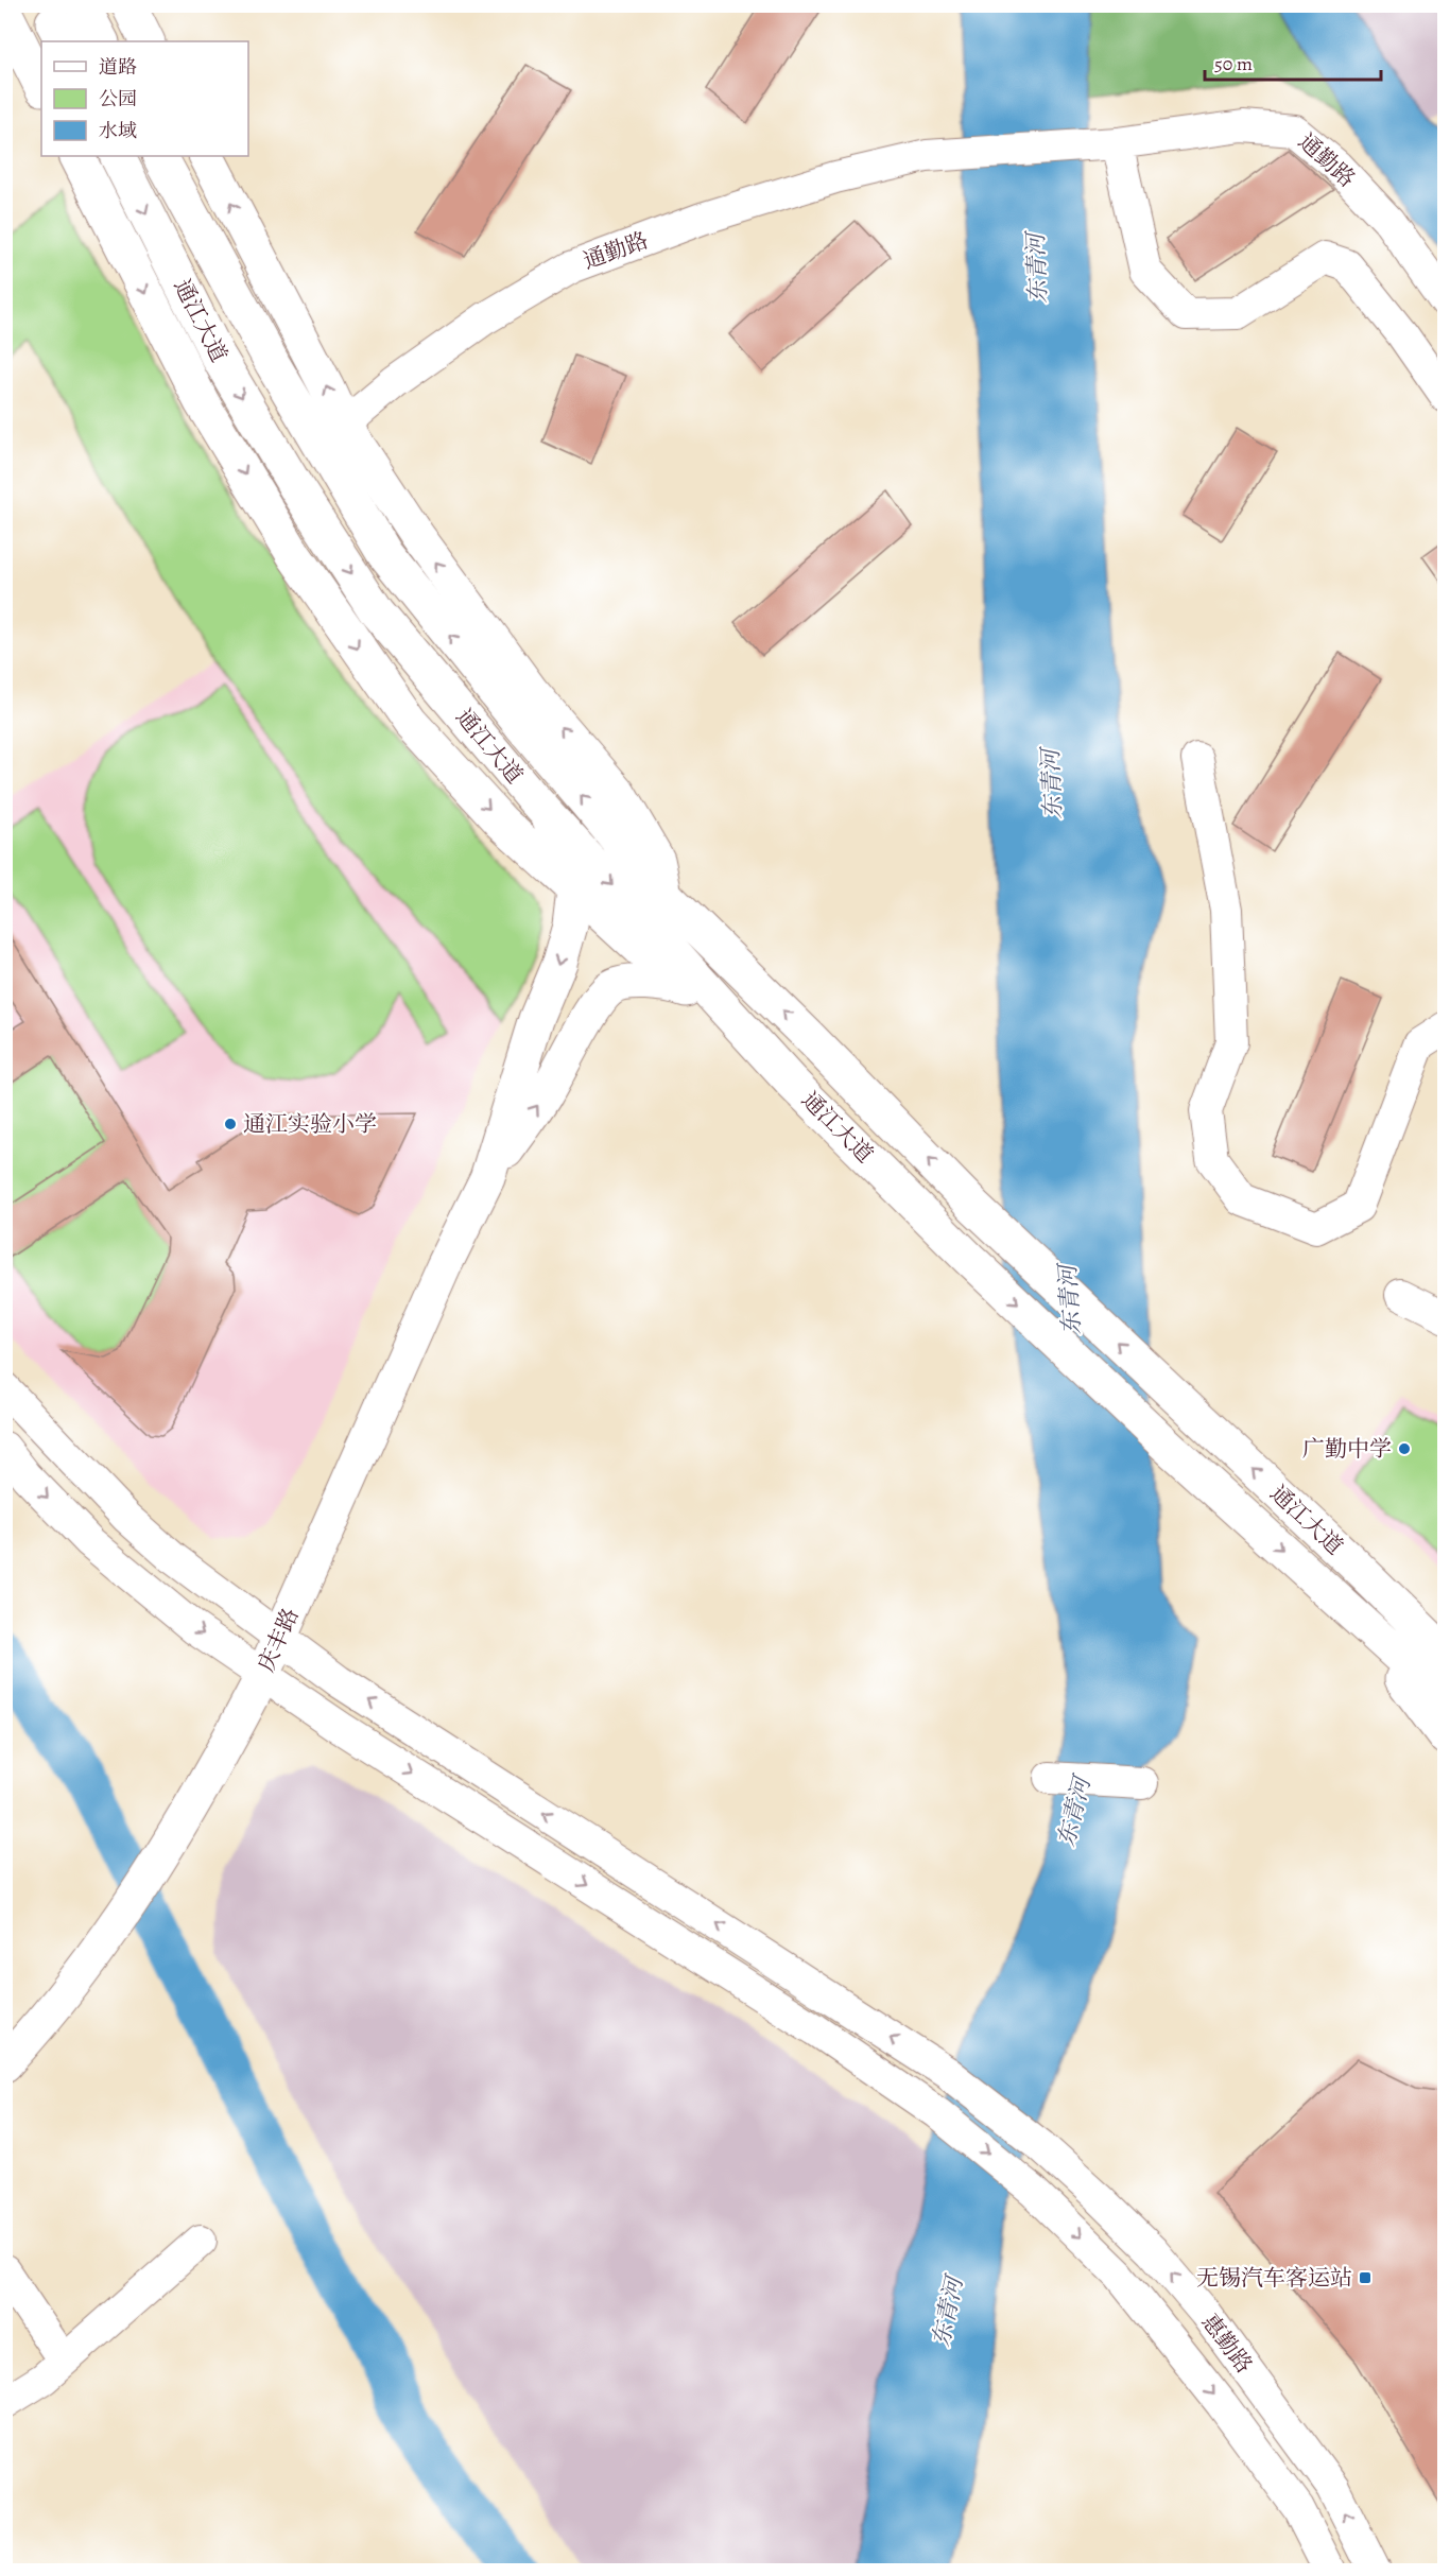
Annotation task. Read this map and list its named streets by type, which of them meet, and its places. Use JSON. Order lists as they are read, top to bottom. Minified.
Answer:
{"streets":{"main road":["通江大道","庆丰路"],"street":["通勤路","惠勤路"]},"crossings":[["庆丰路","惠勤路"]],"water":["东青河"],"places":{"other":["通江实验小学","广勤中学"],"transit":["无锡汽车客运站"]},"legend":["道路","公园","水域"],"scale_bar":"50 m"}
